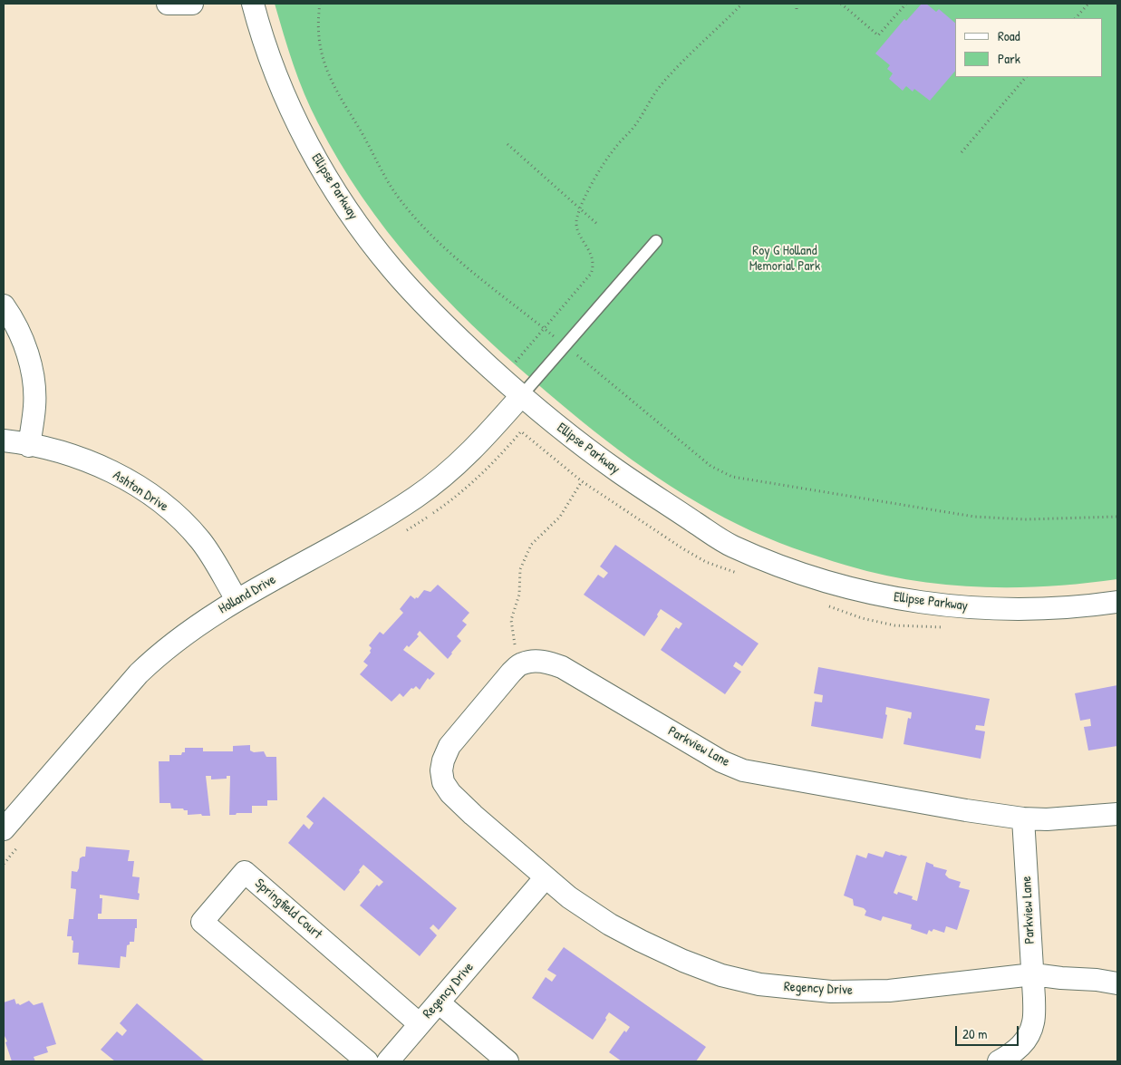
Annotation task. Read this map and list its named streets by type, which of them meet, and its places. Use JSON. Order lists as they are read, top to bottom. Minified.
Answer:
{"streets":{"street":["Ellipse Parkway","Ashton Drive","Holland Drive","Parkview Lane","Springfield Court","Regency Drive"]},"crossings":[["Ellipse Parkway","Holland Drive"],["Ashton Drive","Holland Drive"],["Parkview Lane","Regency Drive"],["Springfield Court","Regency Drive"]],"parks":["Roy G Holland Memorial Park"],"legend":["Road","Park"],"scale_bar":"20 m"}
